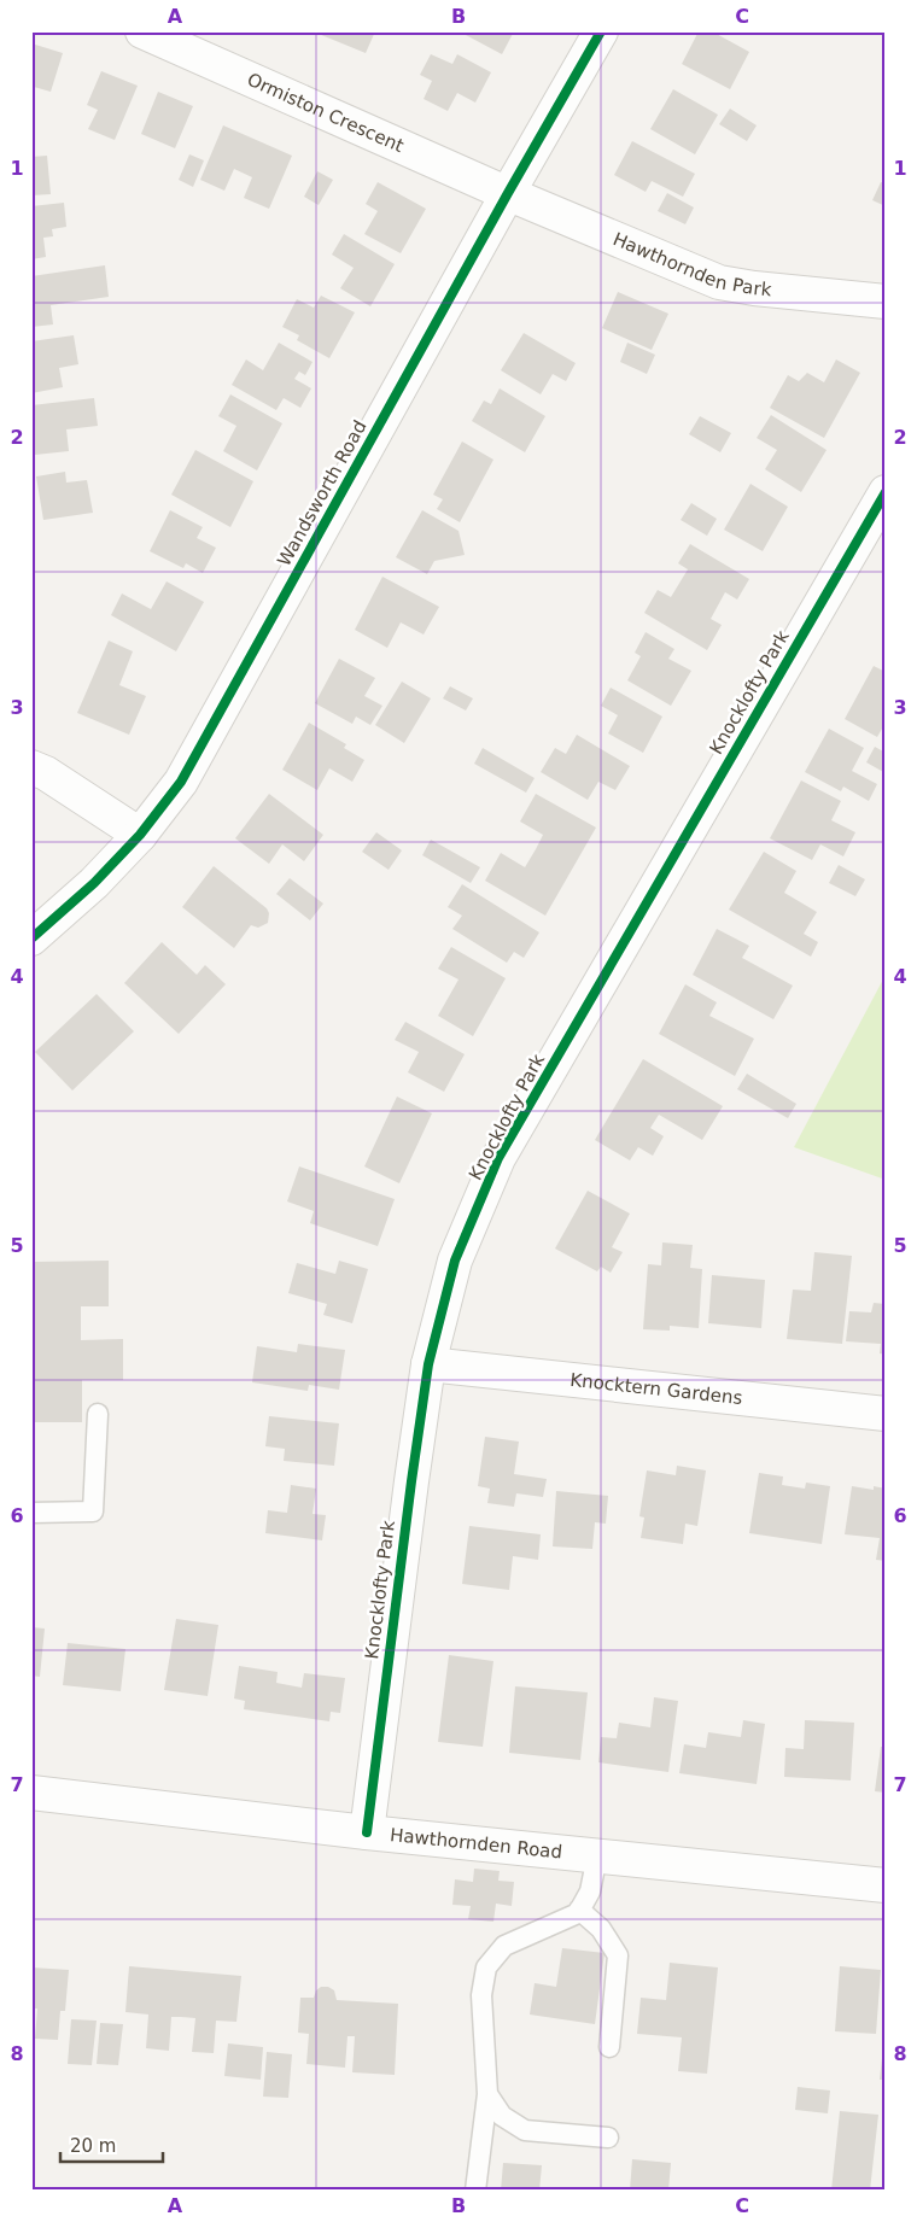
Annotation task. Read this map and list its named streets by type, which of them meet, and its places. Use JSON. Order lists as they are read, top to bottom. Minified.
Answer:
{"streets":{"street":["Ormiston Crescent","Hawthornden Park","Wandsworth Road","Knocklofty Park","Knocktern Gardens","Hawthornden Road"]},"crossings":[["Ormiston Crescent","Hawthornden Park"],["Ormiston Crescent","Wandsworth Road"],["Hawthornden Park","Wandsworth Road"],["Knocklofty Park","Knocktern Gardens"],["Knocklofty Park","Hawthornden Road"]],"scale_bar":"20 m","grid":{"columns":["A","B","C"],"rows":["1","2","3","4","5","6","7","8"]}}
